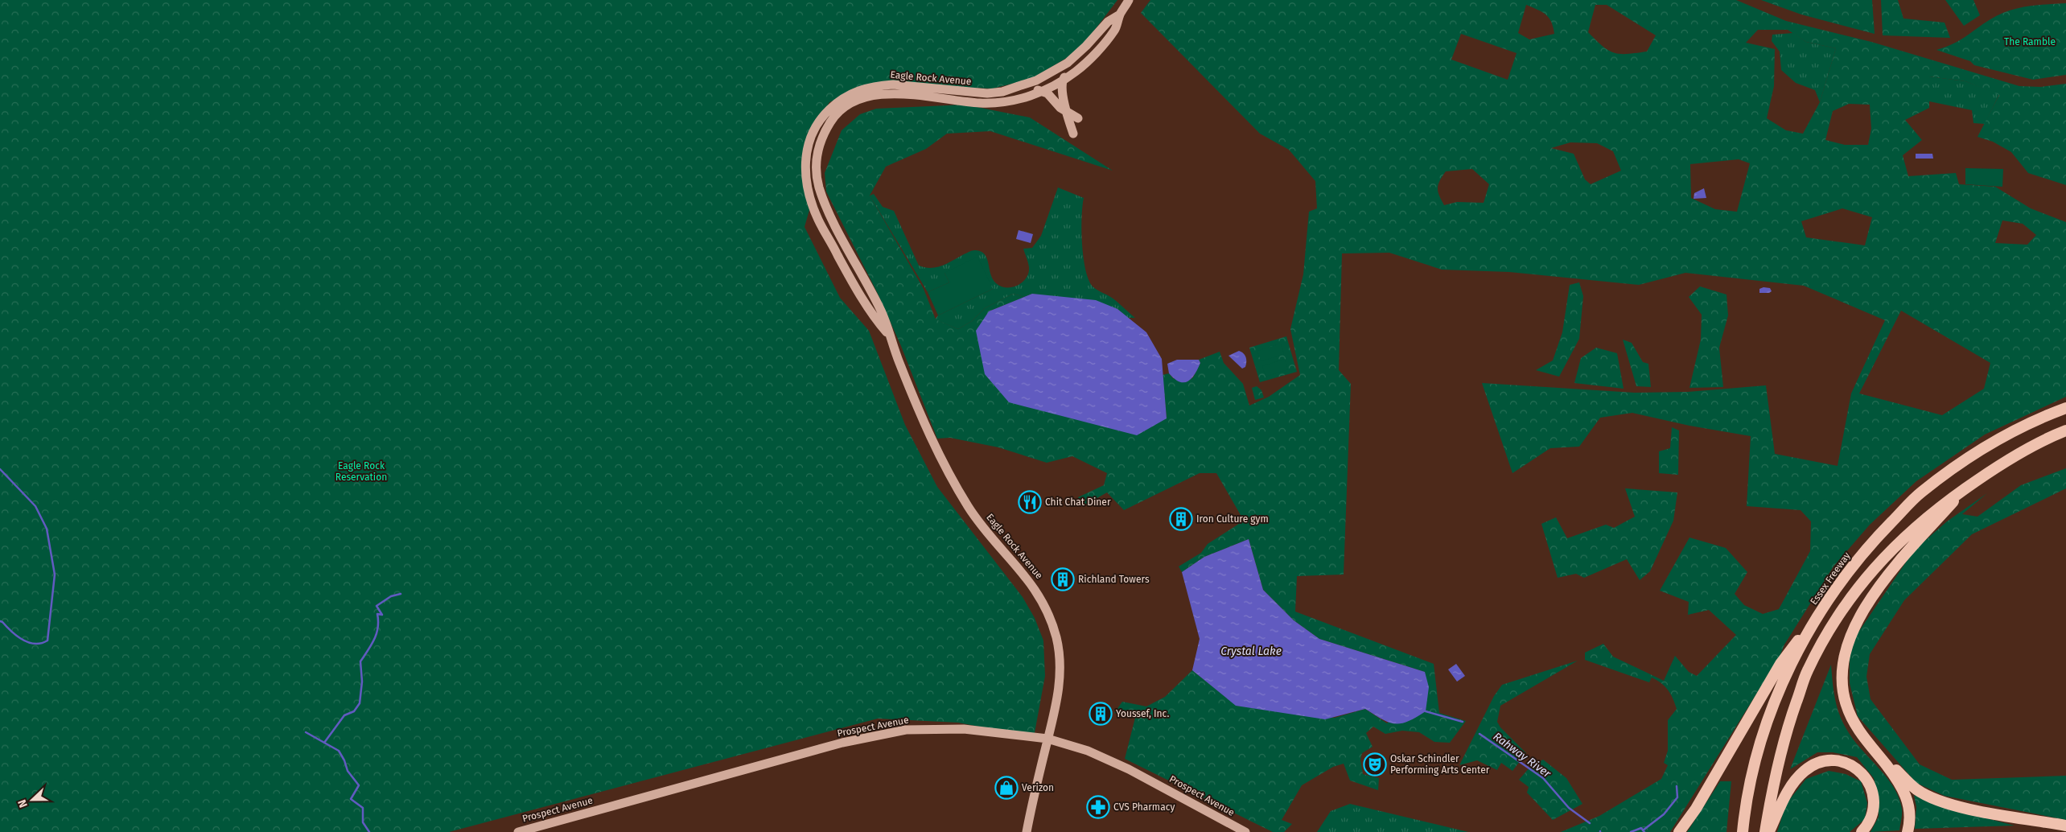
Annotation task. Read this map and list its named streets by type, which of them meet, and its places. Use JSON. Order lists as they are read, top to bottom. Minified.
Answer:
{"streets":{"highway":["Essex Freeway"],"main road":["Eagle Rock Avenue","Prospect Avenue"]},"crossings":[["Eagle Rock Avenue","Prospect Avenue"]],"water":["Crystal Lake","Rahway River"],"parks":["The Ramble","Eagle Rock Reservation"],"places":{"restaurant":["Chit Chat Diner"],"building":["Iron Culture gym","Richland Towers","Youssef, Inc."],"theatre":["Oskar Schindler Performing Arts Center"],"shop":["Verizon"],"pharmacy":["CVS Pharmacy"]},"north":"left"}
